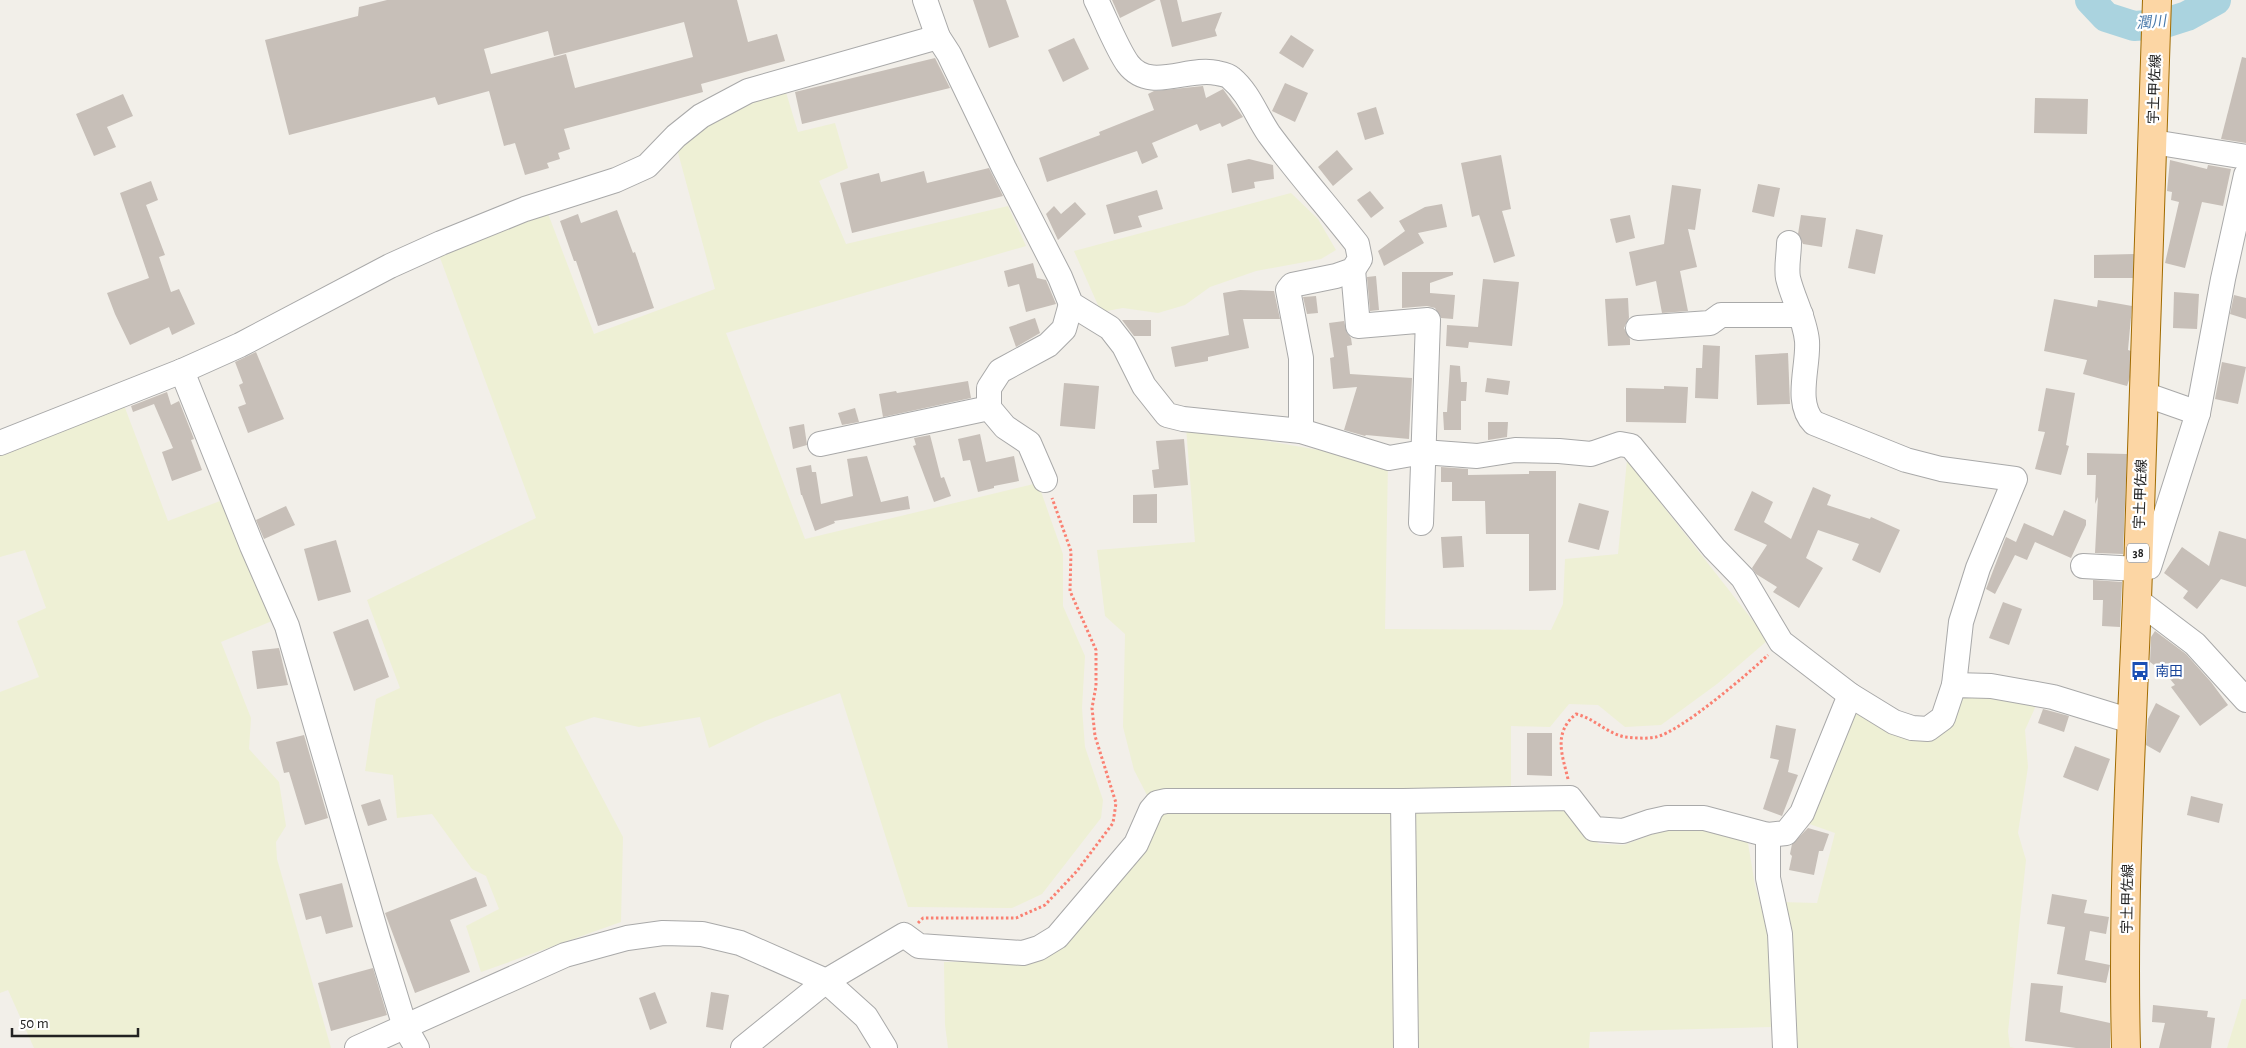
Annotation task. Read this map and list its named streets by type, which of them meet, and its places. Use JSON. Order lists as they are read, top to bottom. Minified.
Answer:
{"streets":{"main road":["宇土甲佐線","38"]},"water":["潤川"],"places":{"bus stop":["南田"]},"scale_bar":"50 m"}
